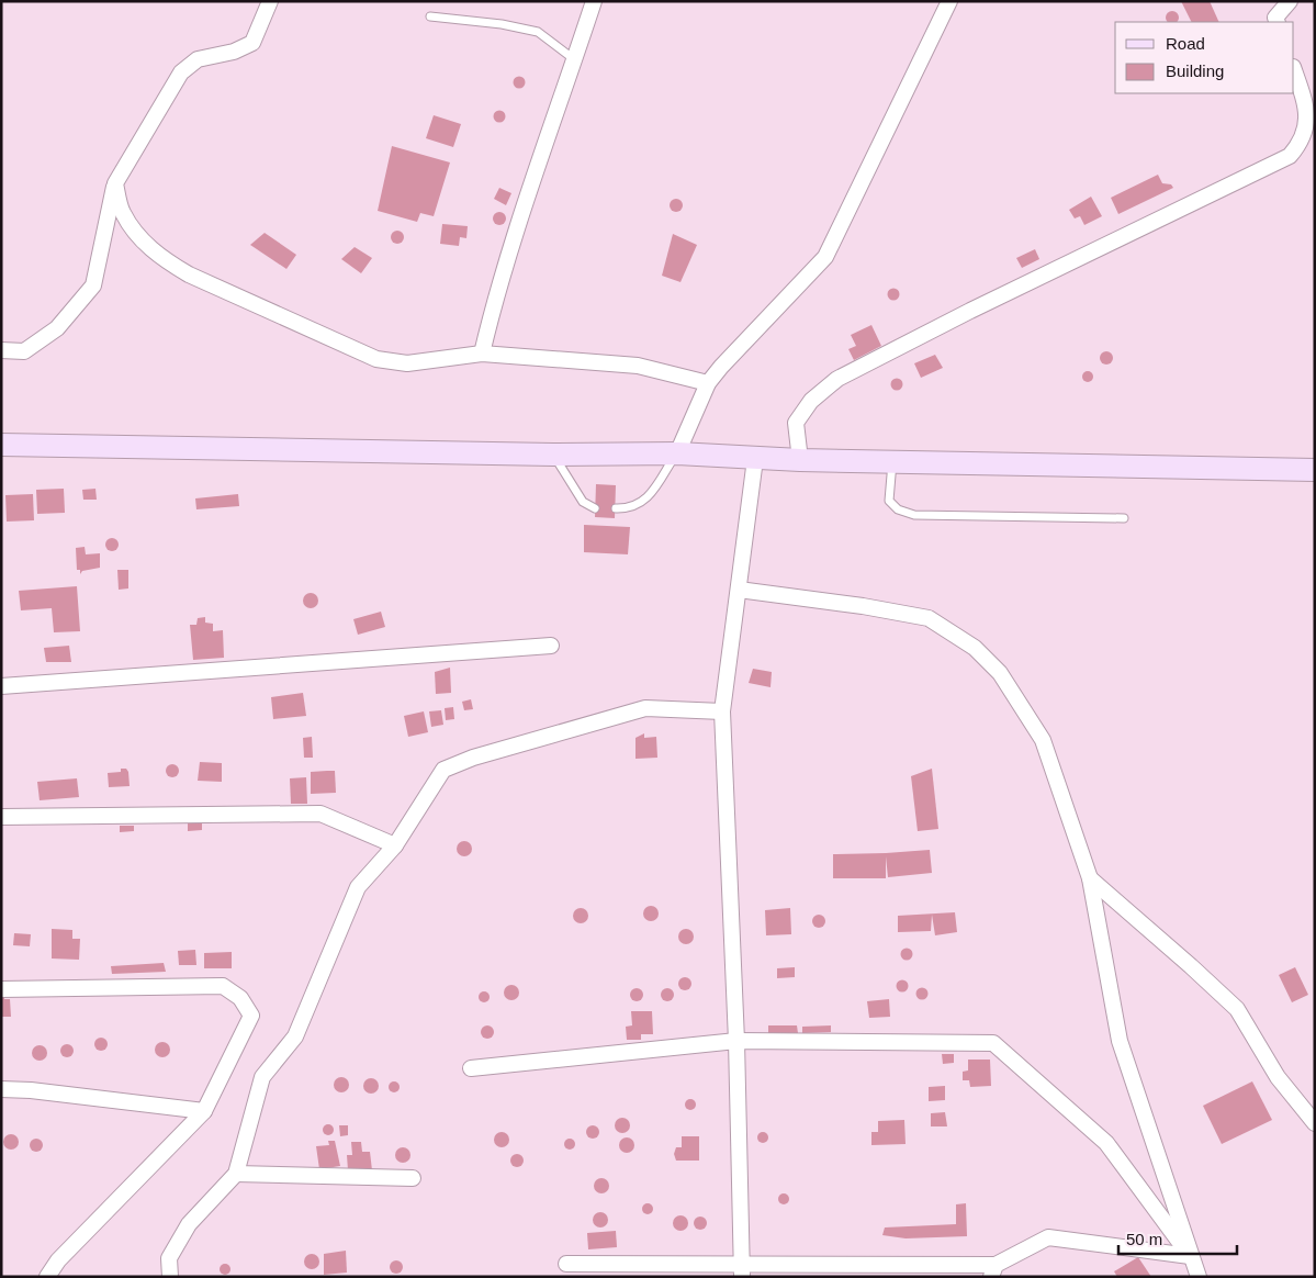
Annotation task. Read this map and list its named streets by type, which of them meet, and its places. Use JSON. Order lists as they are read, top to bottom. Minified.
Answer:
{"legend":["Road","Building"],"scale_bar":"50 m"}
